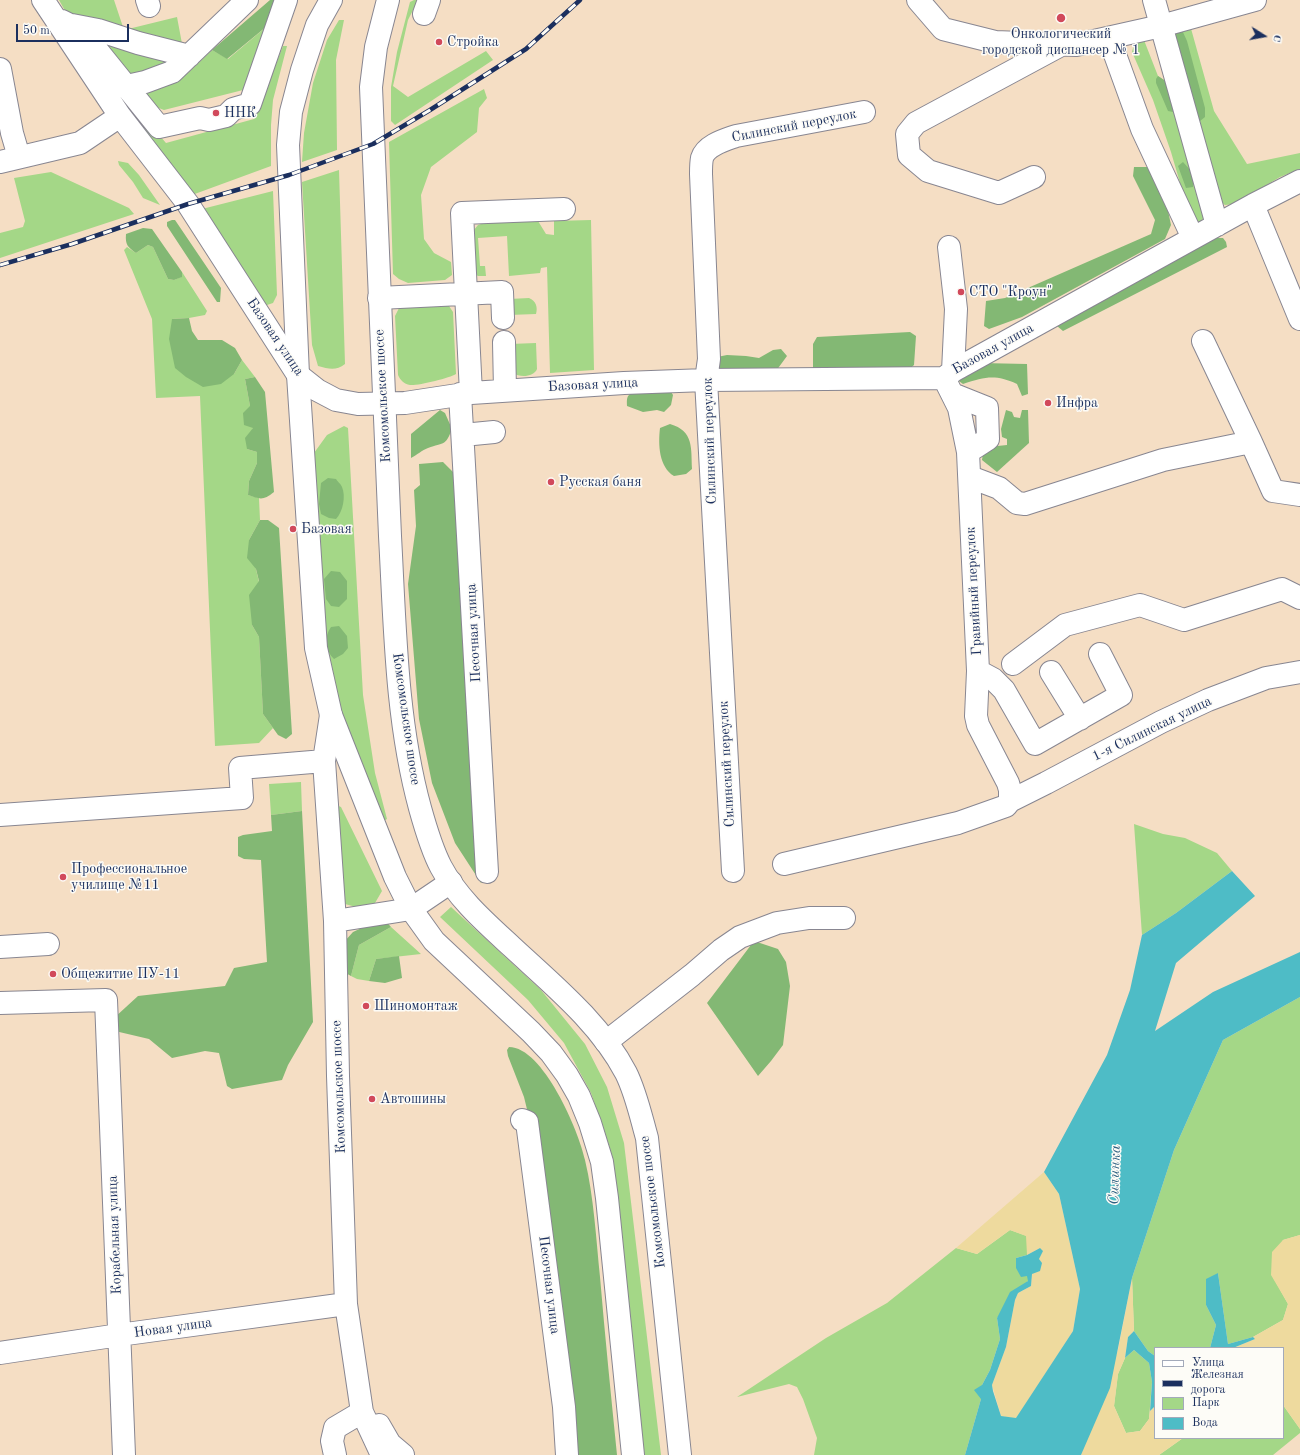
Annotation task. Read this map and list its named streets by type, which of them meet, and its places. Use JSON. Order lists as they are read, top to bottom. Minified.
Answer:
{"streets":{"street":["Силинский переулок","Базовая улица","Комсомольское шоссе","Гравийный переулок","Песочная улица","1-я Силинская улица","Корабельная улица","Новая улица"]},"crossings":[["Силинский переулок","Базовая улица"],["Базовая улица","Комсомольское шоссе"],["Базовая улица","Гравийный переулок"],["Базовая улица","Песочная улица"],["Комсомольское шоссе","Новая улица"],["Гравийный переулок","1-я Силинская улица"],["Корабельная улица","Новая улица"]],"water":["Силинка"],"places":["Онкологический городской диспансер № 1","Стройка","ННК","СТО \"Кроун\"","Инфра","Русская баня","Базовая","Профессиональное училище №11","Общежитие ПУ-11","Шиномонтаж","Автошины"],"legend":["Улица","Железная дорога","Парк","Вода"],"scale_bar":"50 m","north":"right"}
